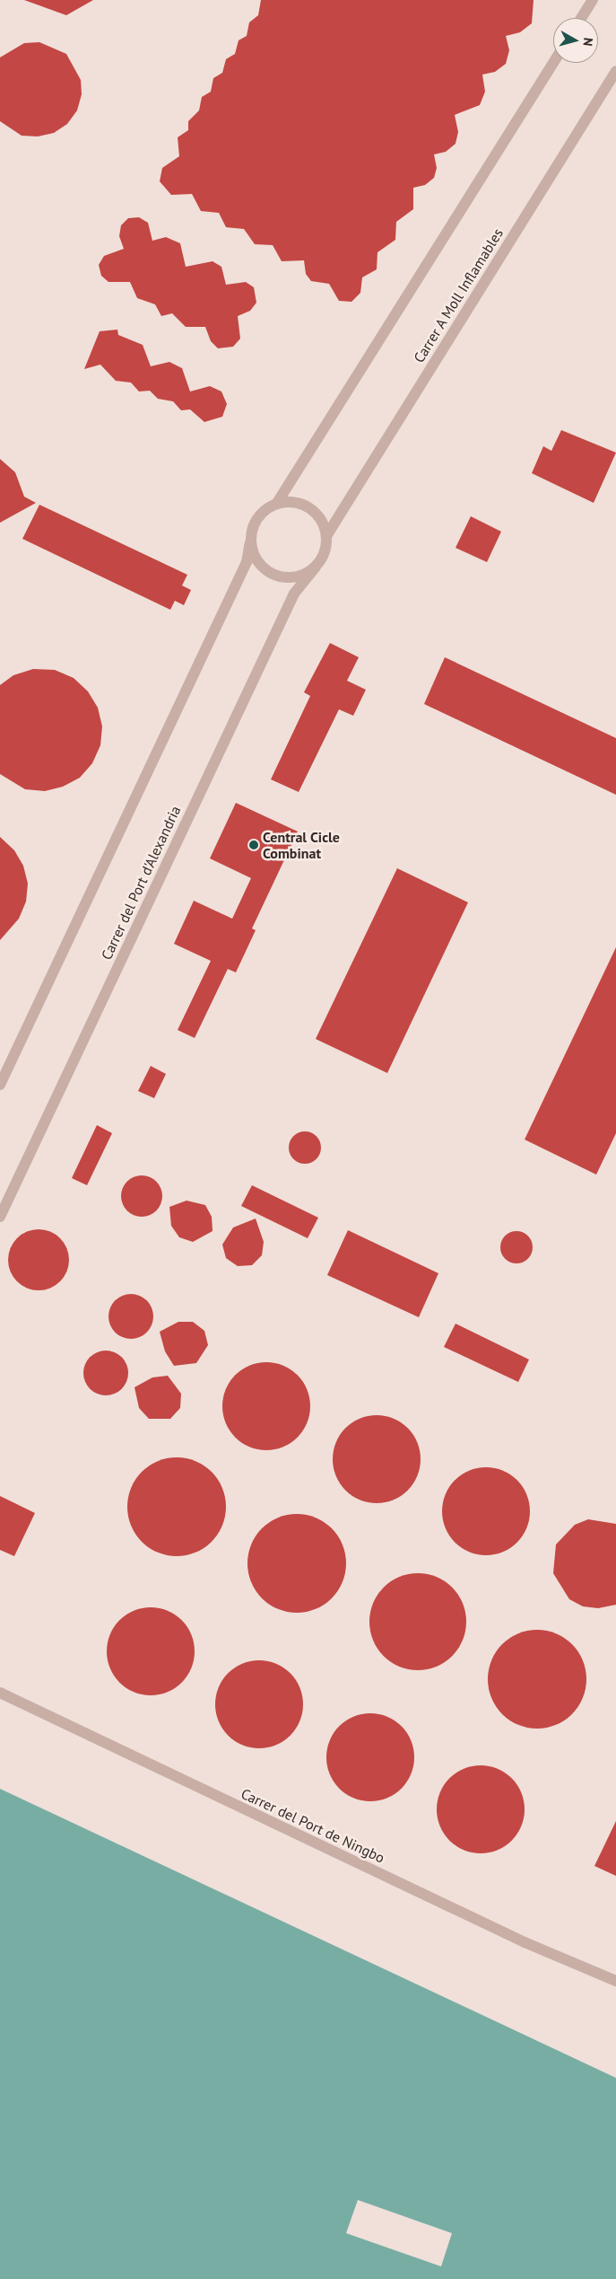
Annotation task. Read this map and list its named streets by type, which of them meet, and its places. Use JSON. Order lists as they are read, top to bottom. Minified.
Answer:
{"streets":{"street":["Carrer A Moll Inflamables","Carrer del Port d'Alexandria","Carrer del Port de Ningbo"]},"crossings":[["Carrer A Moll Inflamables","Carrer del Port d'Alexandria"]],"places":["Central Cicle Combinat"],"north":"right"}
